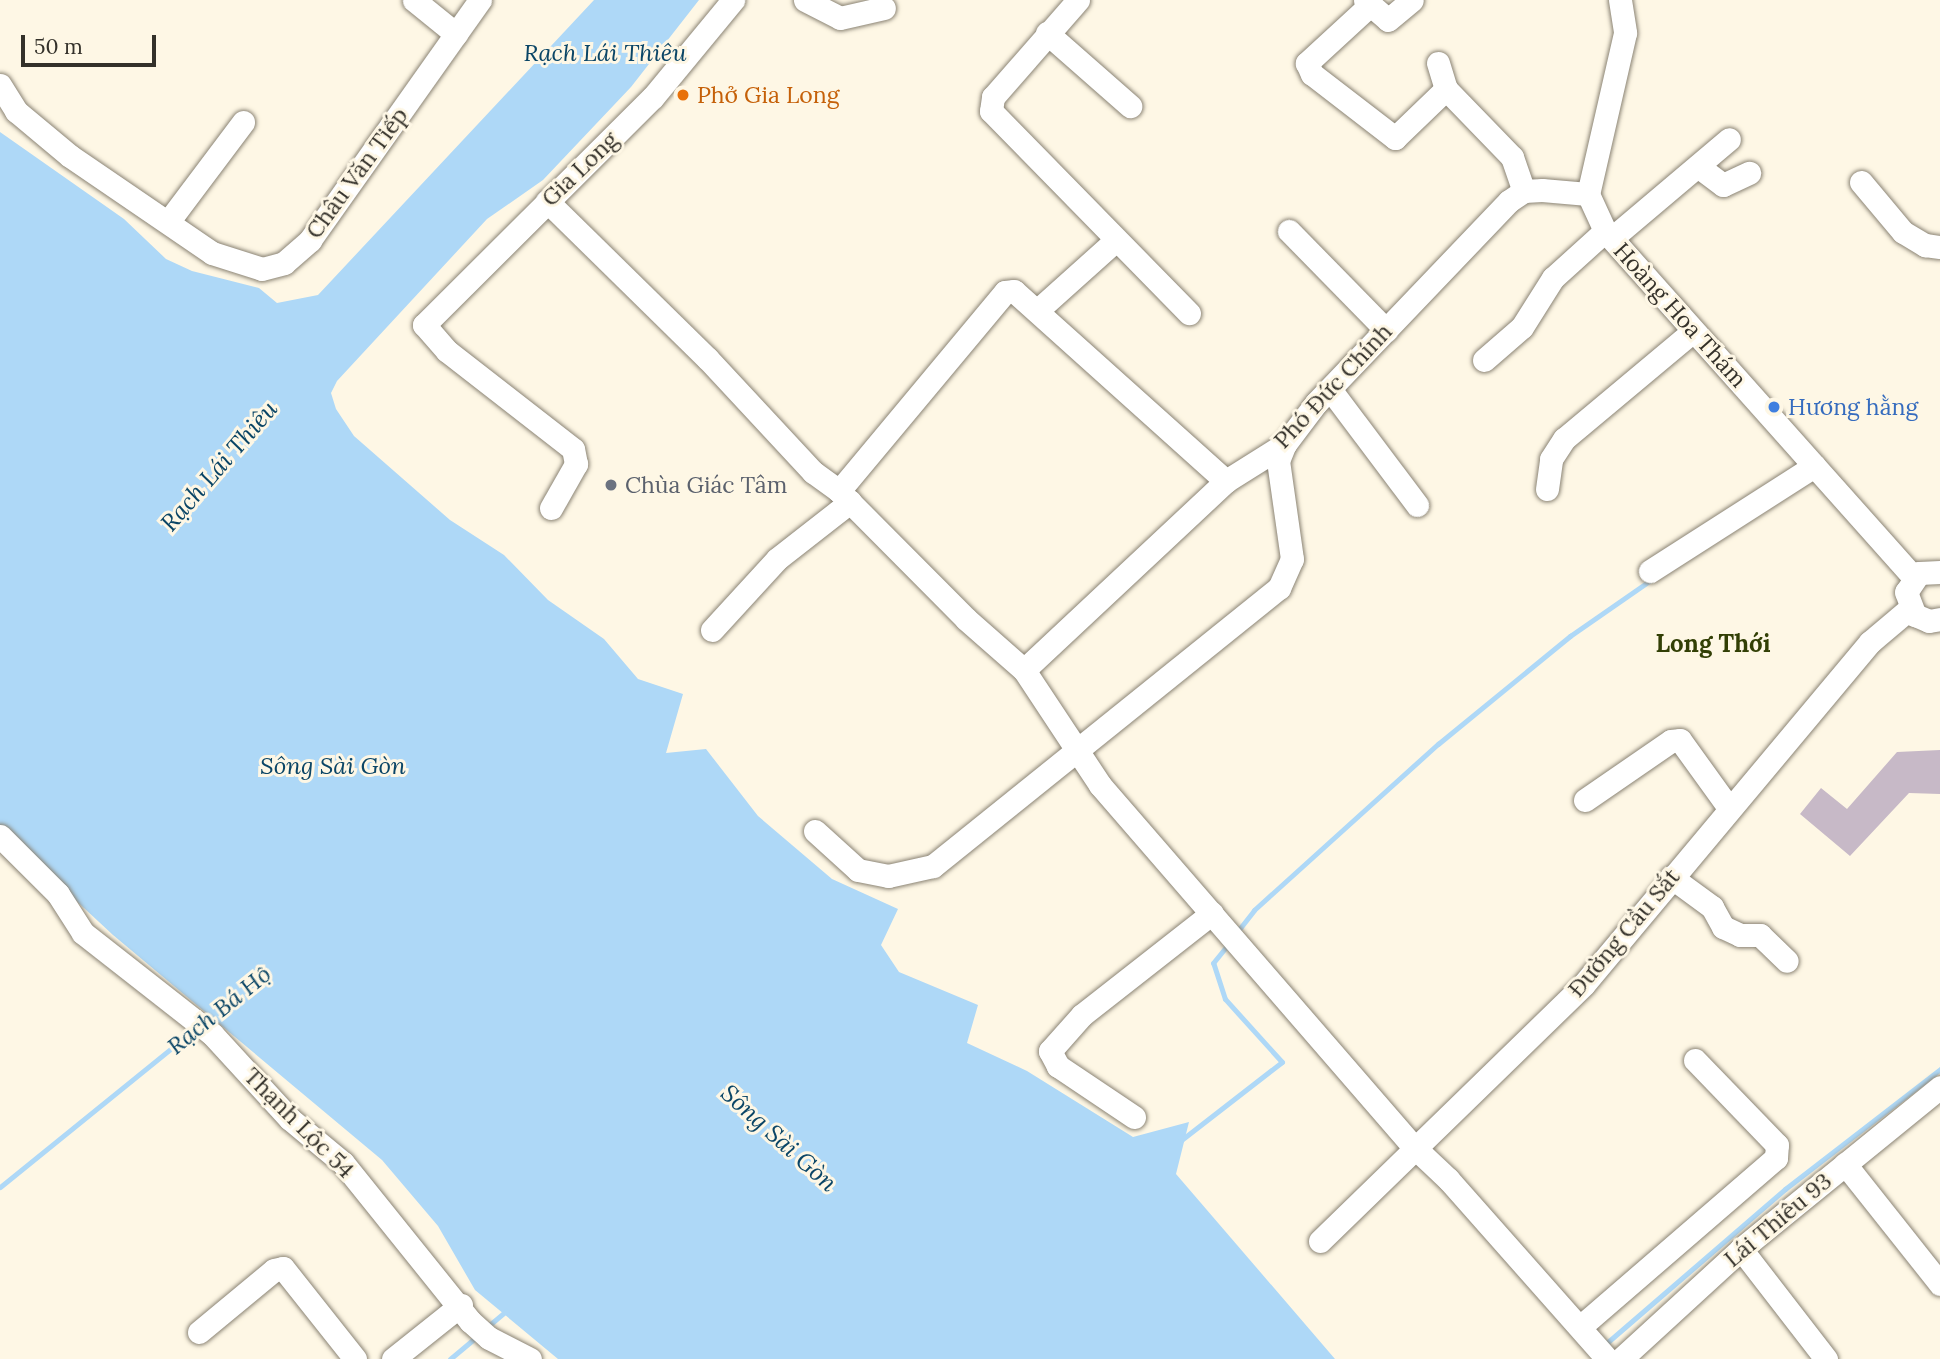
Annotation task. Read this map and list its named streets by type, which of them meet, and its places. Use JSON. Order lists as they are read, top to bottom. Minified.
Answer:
{"streets":{"street":["Gia Long","Châu Văn Tiếp","Hoàng Hoa Thám","Phó Đức Chính","Đường Cầu Sắt","Thạnh Lộc 54","Lái Thiêu 93"]},"districts":["Long Thới"],"water":["Rạch Lái Thiêu","Sông Sài Gòn","Rạch Bá Hộ"],"places":["Phở Gia Long","Hương hằng","Chùa Giác Tâm"],"scale_bar":"50 m"}
